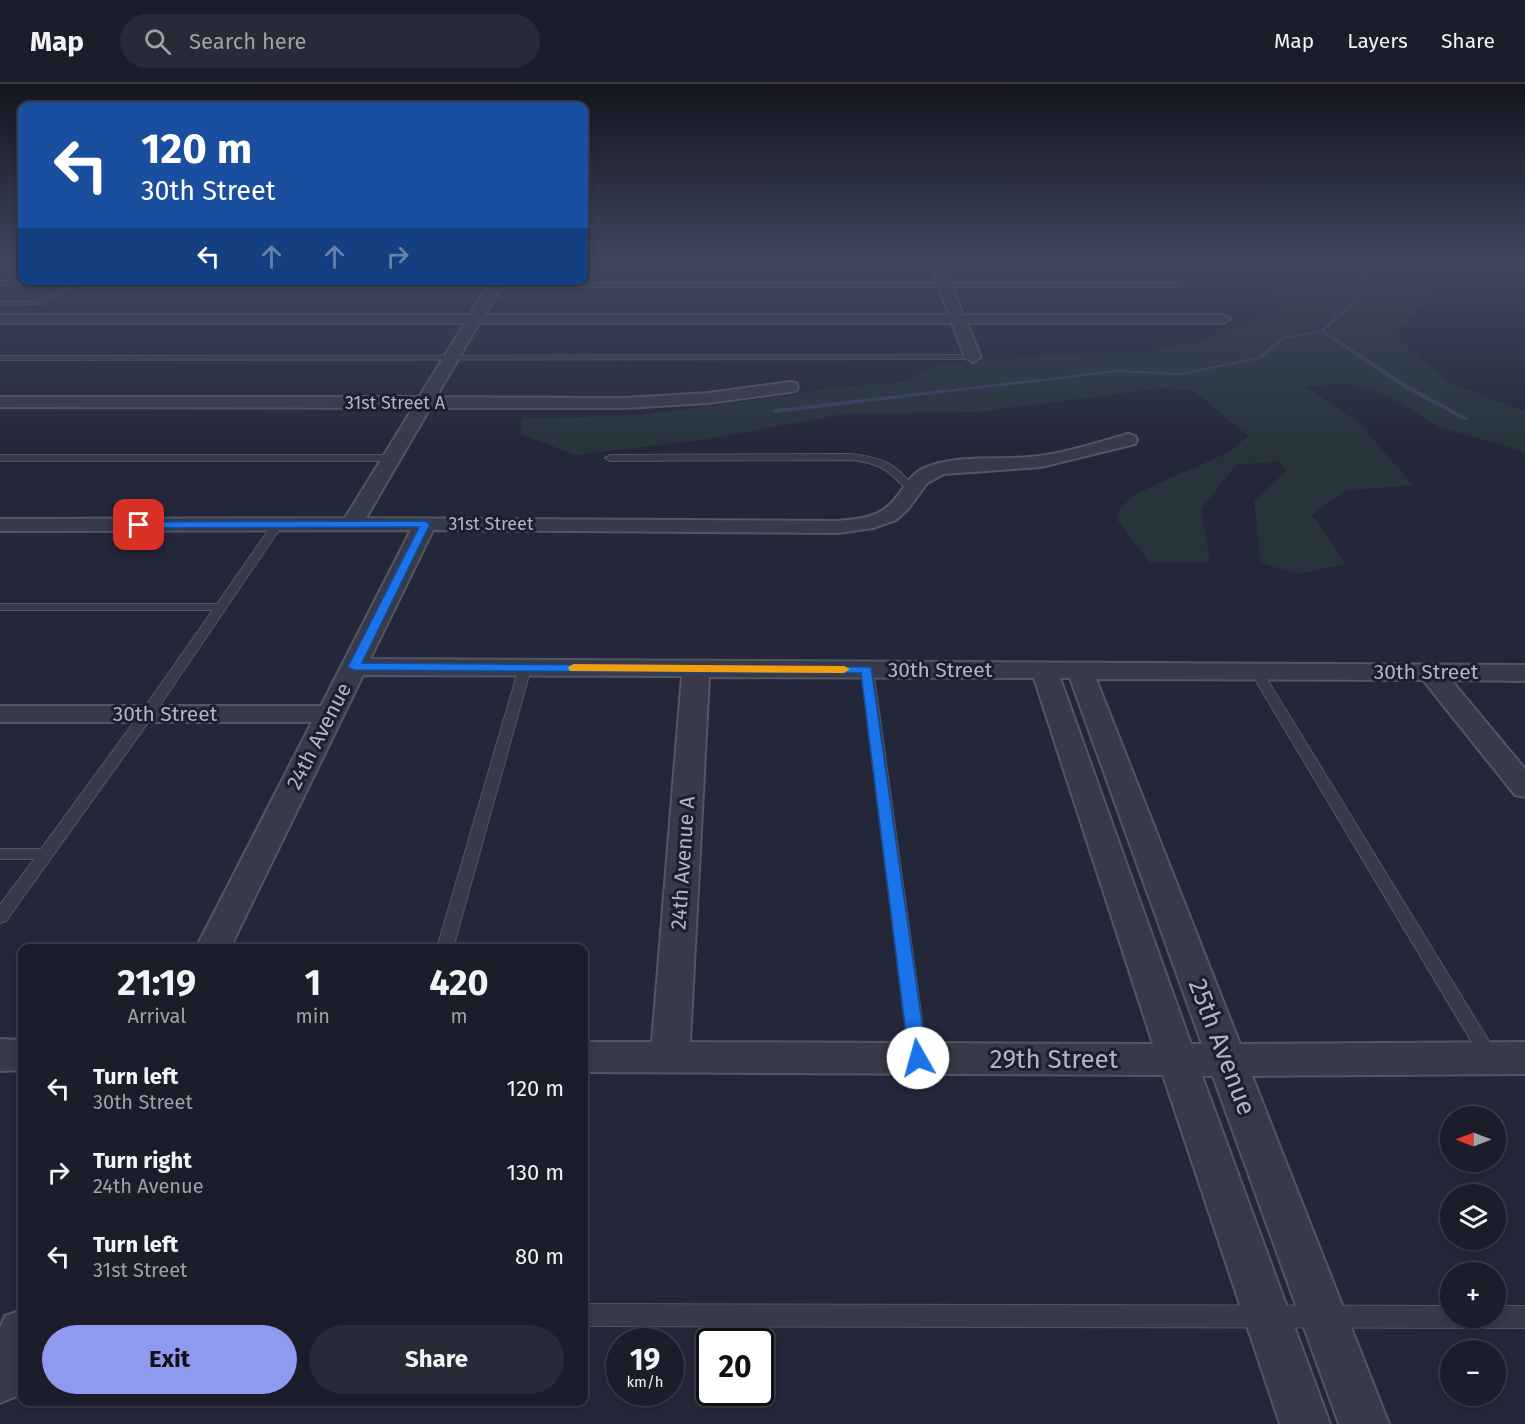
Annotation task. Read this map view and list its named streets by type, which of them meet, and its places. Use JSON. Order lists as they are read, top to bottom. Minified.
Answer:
{"streets":{"street":["31st Street A","31st Street","30th Street","24th Avenue","24th Avenue A","25th Avenue","29th Street"]},"crossings":[["31st Street","24th Avenue"],["30th Street","24th Avenue"],["30th Street","24th Avenue A"],["30th Street","25th Avenue"],["24th Avenue A","29th Street"],["25th Avenue","29th Street"]],"north":"left","page":{"header":"Map","search":"Search here","nav":["Map","Layers","Share"],"turn":["120 m","30th Street"],"eta":["21:19","Arrival","1","min","420","m"],"list":[{"name":"Turn left","note":"30th Street","value":"120 m"},{"name":"Turn right","note":"24th Avenue","value":"130 m"},{"name":"Turn left","note":"31st Street","value":"80 m"}],"map_buttons":["+","−"],"buttons":["Exit","Share"],"speed":"19 km/h","limit":"20"}}
